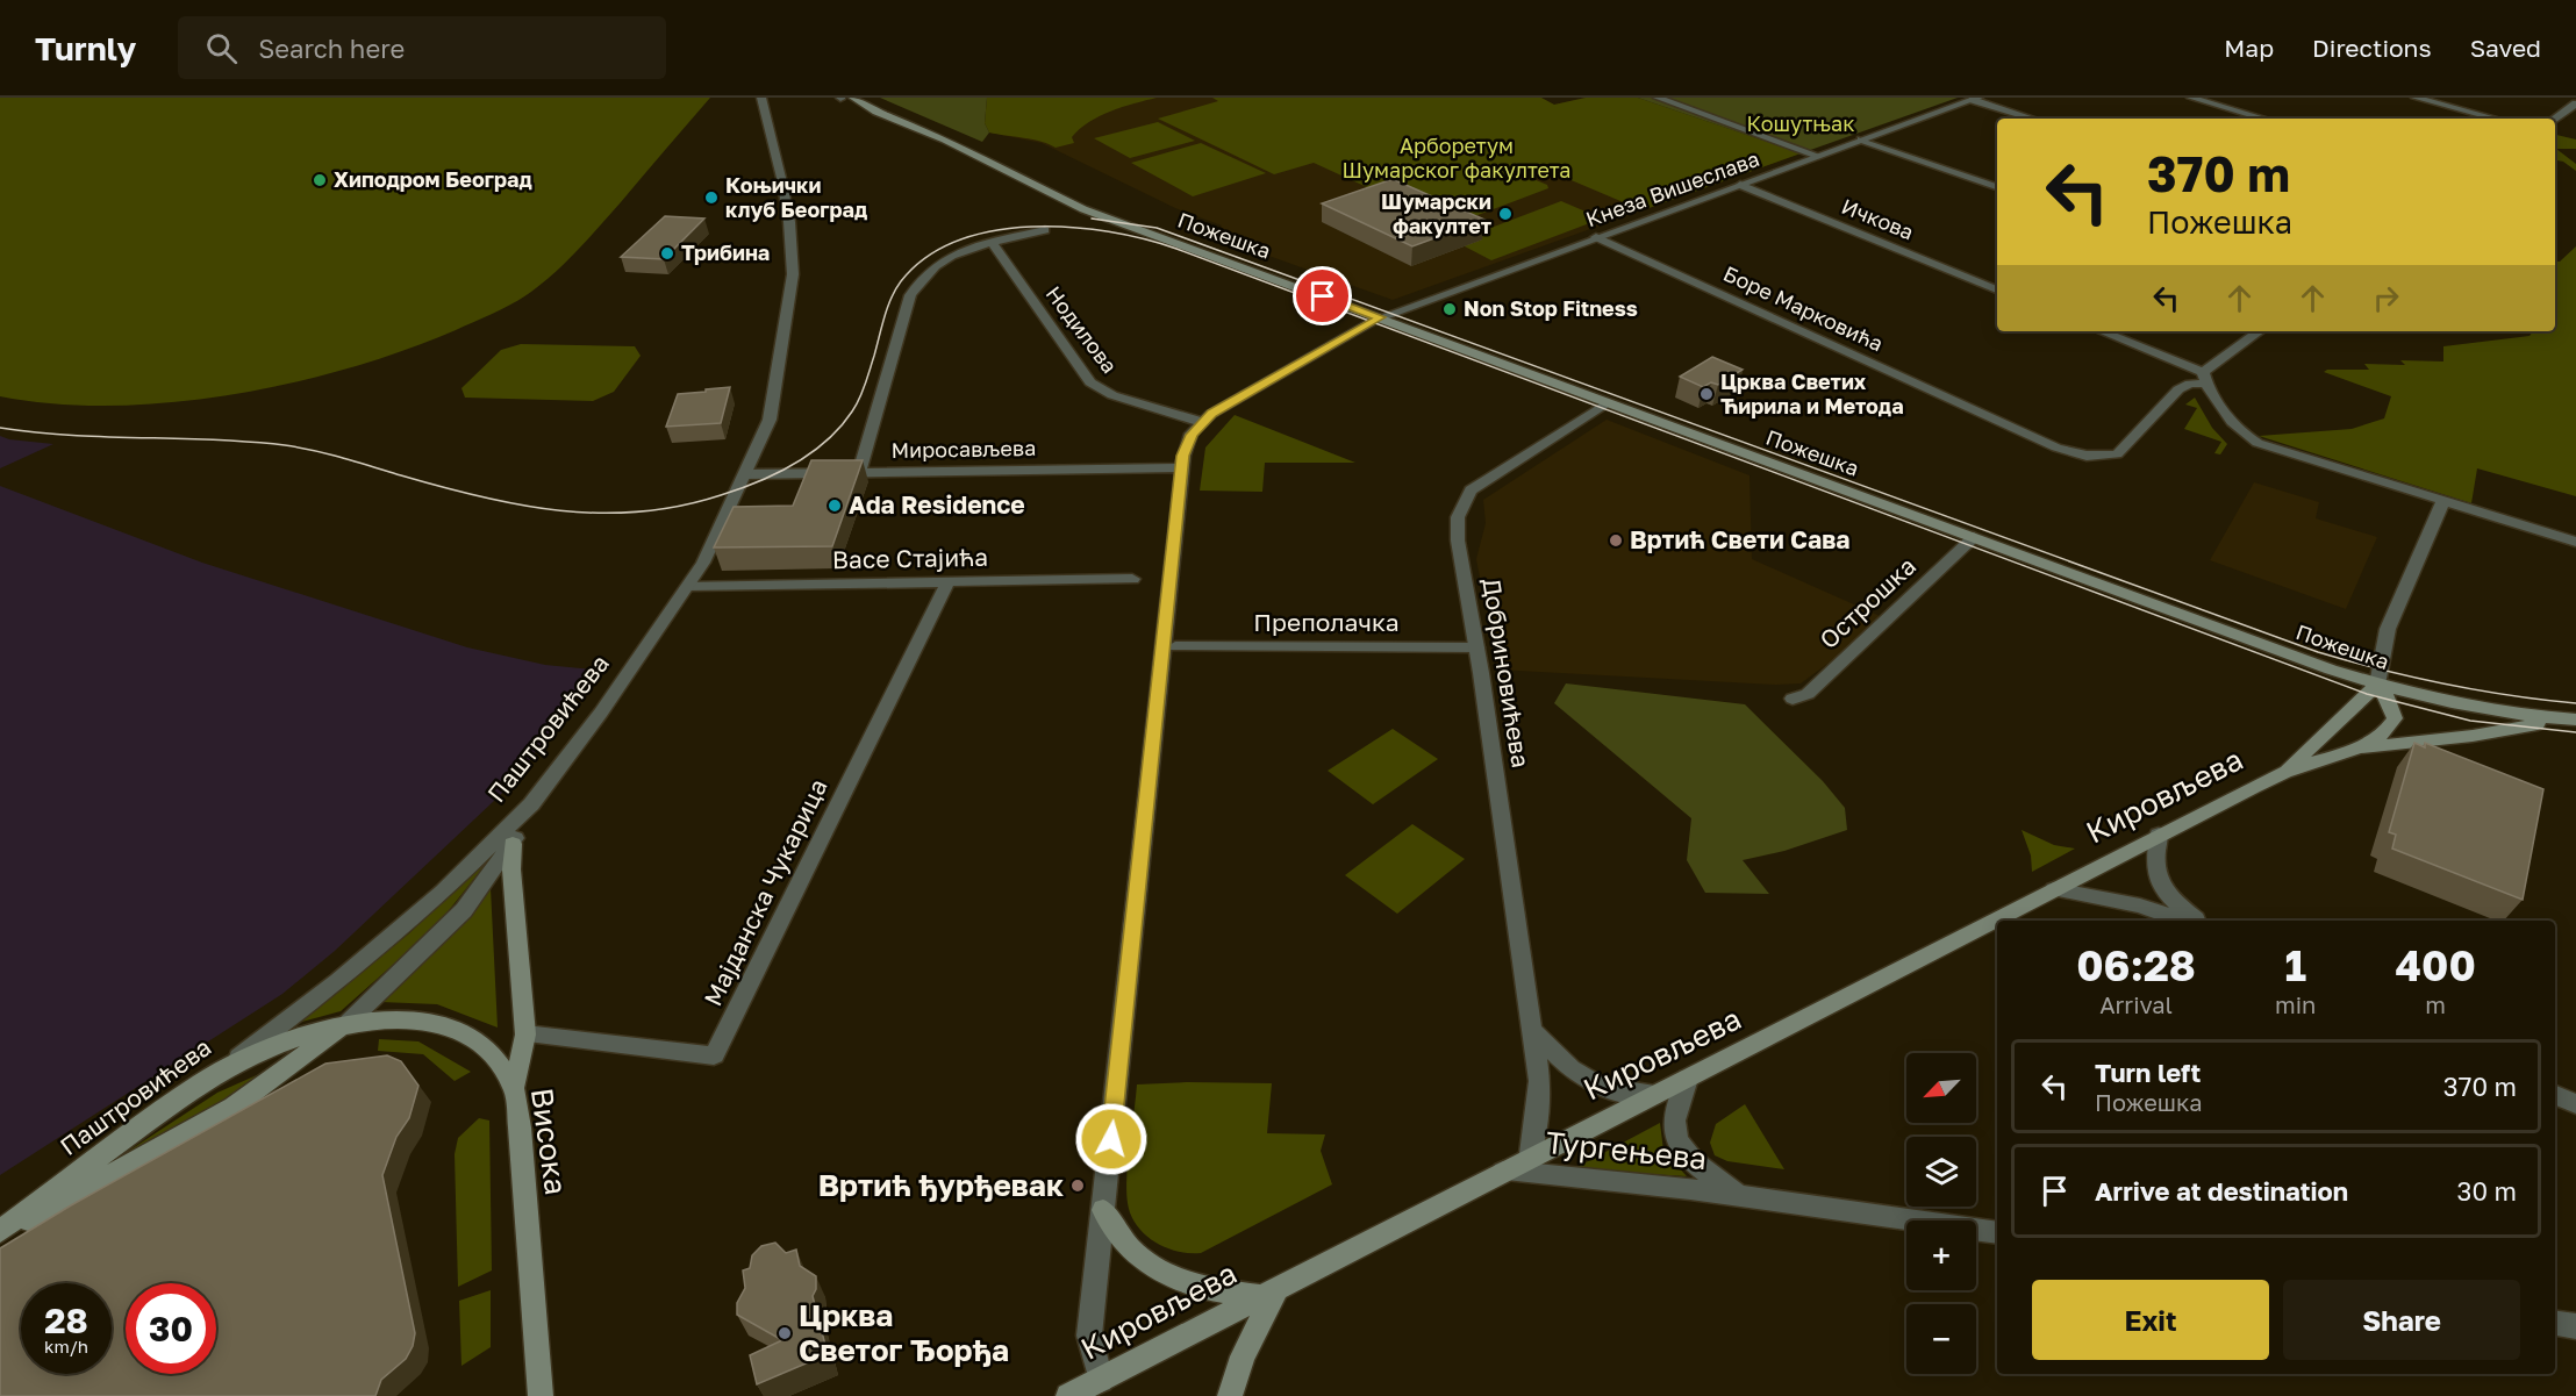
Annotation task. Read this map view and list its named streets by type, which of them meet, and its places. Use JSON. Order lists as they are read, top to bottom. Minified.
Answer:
{"streets":{"main road":["Пожешка","Паштровићева","Кировљева","Висока"],"street":["Кнеза Вишеслава","Ичкова","Боре Марковића","Нодилова","Миросављева","Васе Стајића","Острошка","Преполачка","Добриновићева","Мајданска Чукарица","Тургењева"]},"crossings":[["Кнеза Вишеслава","Ичкова"],["Кнеза Вишеслава","Пожешка"],["Кнеза Вишеслава","Боре Марковића"],["Кнеза Вишеслава","Нодилова"],["Пожешка","Острошка"],["Пожешка","Добриновићева"],["Пожешка","Кировљева"],["Миросављева","Паштровићева"],["Васе Стајића","Паштровићева"],["Васе Стајића","Мајданска Чукарица"],["Преполачка","Добриновићева"],["Добриновићева","Кировљева"],["Паштровићева","Висока"],["Кировљева","Тургењева"]],"parks":["Кошутњак","Арборетум Шумарског факултета"],"places":["Хиподром Београд","Коњички клуб Београд","Шумарски факултет","Трибина","Non Stop Fitness","Црква Светих Ћирила и Метода","Ada Residence","Вртић Свети Сава","Вртић ђурђевак","Црква Светог Ђорђа"],"north":"bottom left","page":{"header":"Turnly","search":"Search here","nav":["Map","Directions","Saved"],"turn":["370 m","Пожешка"],"eta":["06:28","Arrival","1","min","400","m"],"list":[{"name":"Turn left","note":"Пожешка","value":"370 m"},{"name":"Arrive at destination","value":"30 m"}],"map_buttons":["+","−"],"buttons":["Exit","Share"],"speed":"28 km/h","limit":"30"}}
